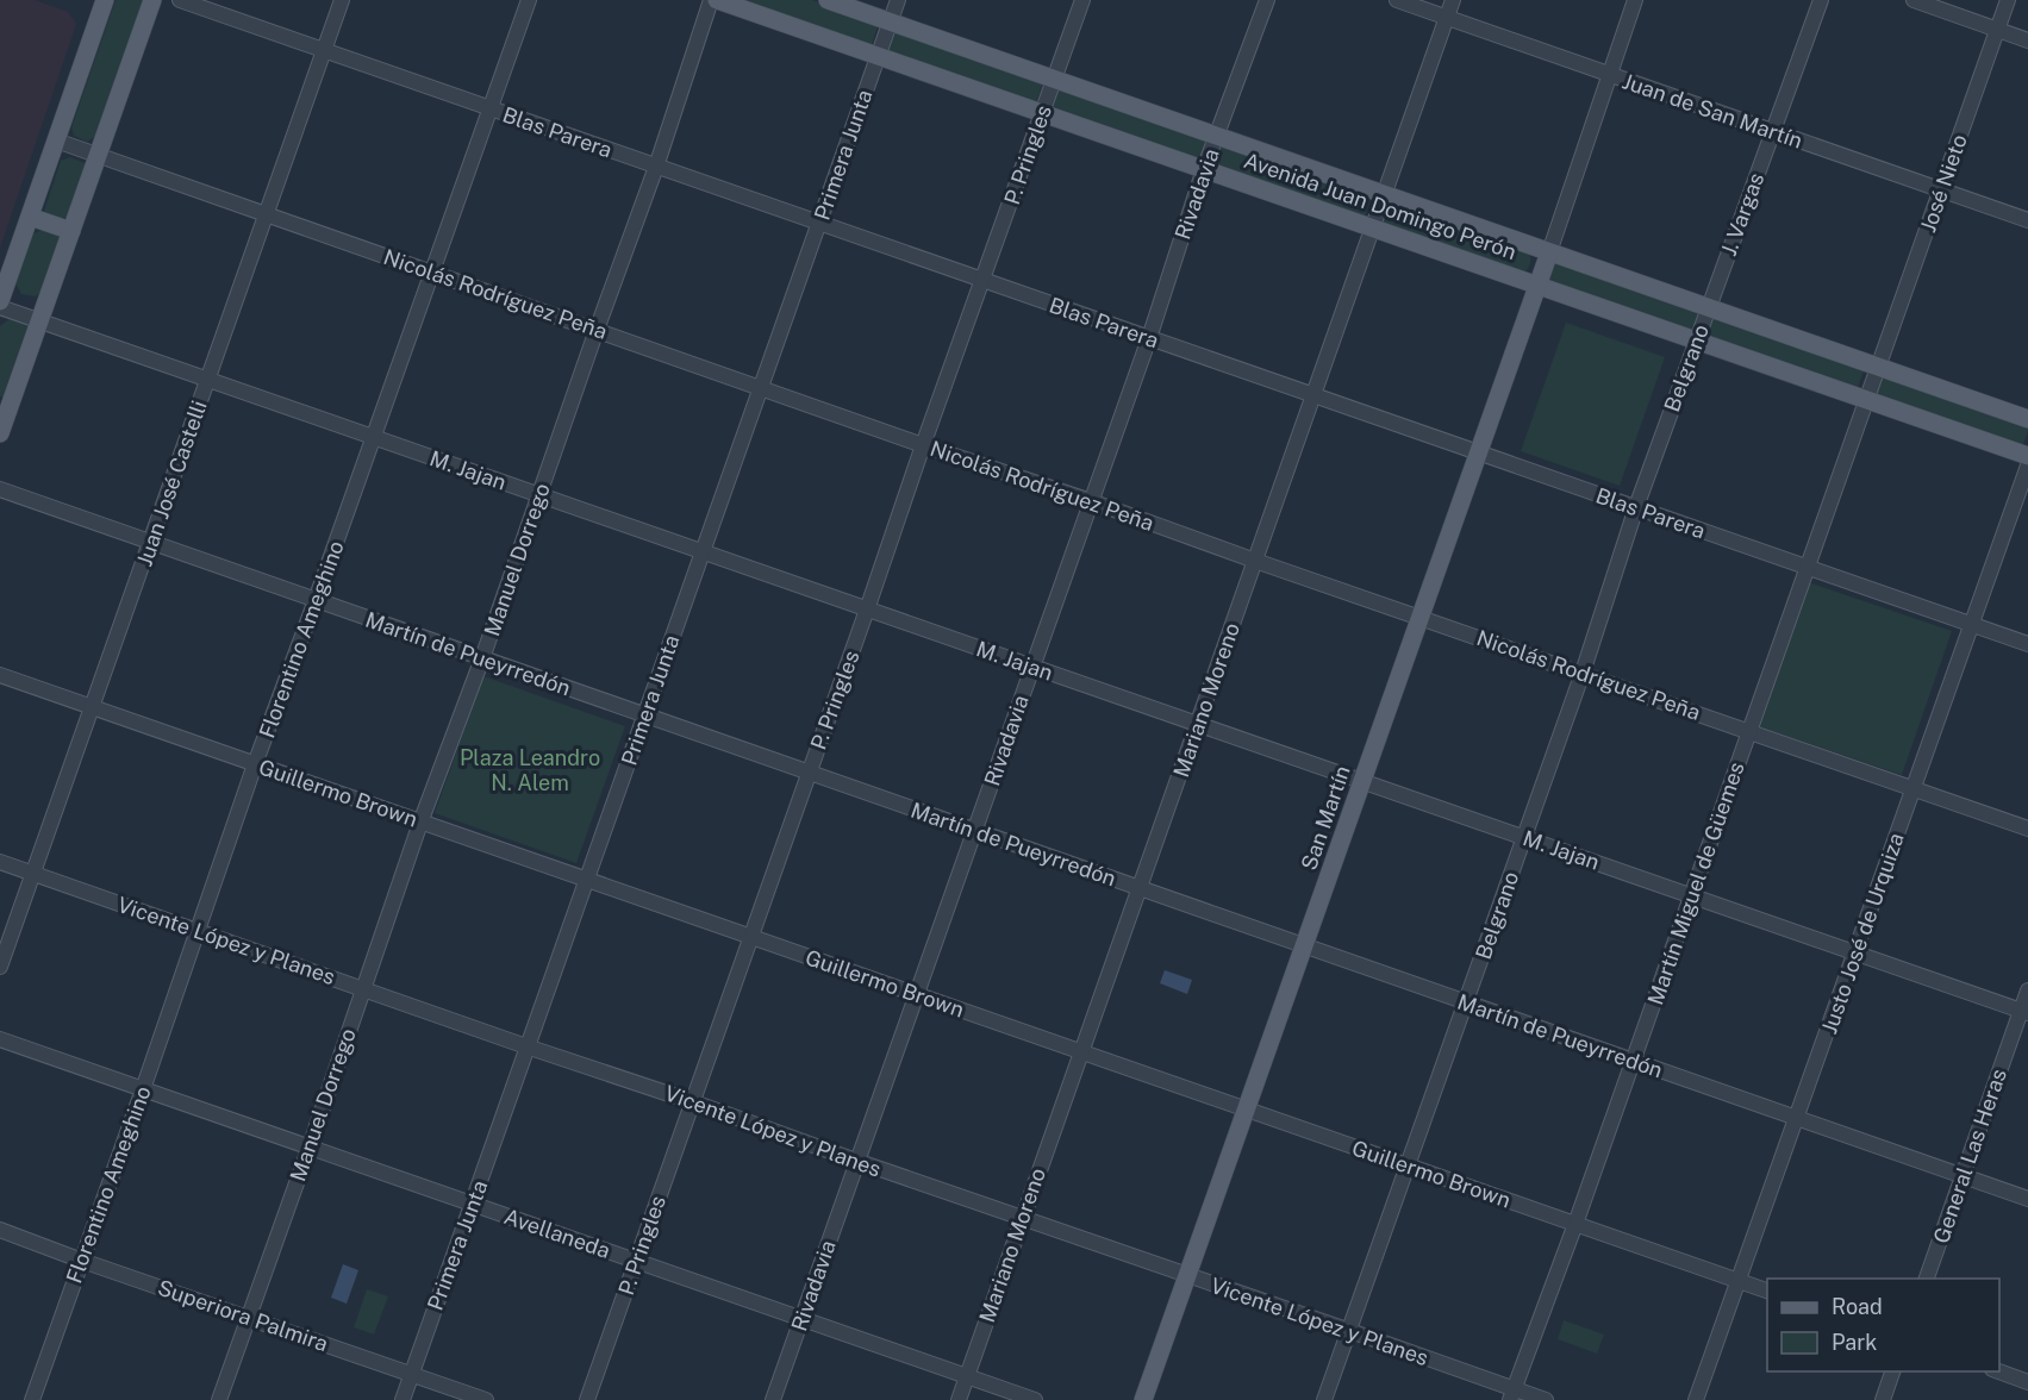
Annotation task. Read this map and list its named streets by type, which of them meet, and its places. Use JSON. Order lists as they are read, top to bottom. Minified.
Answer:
{"streets":{"main road":["Avenida Juan Domingo Perón","San Martín"],"street":["Juan de San Martín","Blas Parera","Primera Junta","P. Pringles","José Nieto","Rivadavia","J. Vargas","Nicolás Rodríguez Peña","Belgrano","M. Jajan","Juan José Castelli","Manuel Dorrego","Florentino Ameghino","Martín de Pueyrredón","Mariano Moreno","Guillermo Brown","Martín Miguel de Güemes","Justo José de Urquiza","Vicente López y Planes","General Las Heras","Avellaneda","Superiora Palmira"]},"crossings":[["Juan de San Martín","José Nieto"],["Juan de San Martín","J. Vargas"],["Juan de San Martín","Mariano Moreno"],["Blas Parera","Primera Junta"],["Blas Parera","P. Pringles"],["Blas Parera","Rivadavia"],["Blas Parera","Belgrano"],["Blas Parera","Juan José Castelli"],["Blas Parera","Manuel Dorrego"],["Blas Parera","Florentino Ameghino"],["Blas Parera","Mariano Moreno"],["Blas Parera","San Martín"],["Blas Parera","Martín Miguel de Güemes"],["Blas Parera","Justo José de Urquiza"],["Primera Junta","Avenida Juan Domingo Perón"],["Primera Junta","Nicolás Rodríguez Peña"],["Primera Junta","M. Jajan"],["Primera Junta","Martín de Pueyrredón"],["Primera Junta","Guillermo Brown"],["Primera Junta","Vicente López y Planes"],["Primera Junta","Avellaneda"],["Primera Junta","Superiora Palmira"],["P. Pringles","Avenida Juan Domingo Perón"],["P. Pringles","Nicolás Rodríguez Peña"],["P. Pringles","M. Jajan"],["P. Pringles","Martín de Pueyrredón"],["P. Pringles","Guillermo Brown"],["P. Pringles","Vicente López y Planes"],["P. Pringles","Avellaneda"],["José Nieto","Avenida Juan Domingo Perón"],["José Nieto","Martín Miguel de Güemes"],["Rivadavia","Avenida Juan Domingo Perón"],["Rivadavia","Nicolás Rodríguez Peña"],["Rivadavia","M. Jajan"],["Rivadavia","Martín de Pueyrredón"],["Rivadavia","Guillermo Brown"],["Rivadavia","Vicente López y Planes"],["Rivadavia","Avellaneda"],["Avenida Juan Domingo Perón","J. Vargas"],["Avenida Juan Domingo Perón","Belgrano"],["Avenida Juan Domingo Perón","Mariano Moreno"],["Avenida Juan Domingo Perón","San Martín"],["Avenida Juan Domingo Perón","Martín Miguel de Güemes"],["J. Vargas","Belgrano"],["Nicolás Rodríguez Peña","Belgrano"],["Nicolás Rodríguez Peña","Juan José Castelli"],["Nicolás Rodríguez Peña","Manuel Dorrego"],["Nicolás Rodríguez Peña","Florentino Ameghino"],["Nicolás Rodríguez Peña","Mariano Moreno"],["Nicolás Rodríguez Peña","San Martín"],["Nicolás Rodríguez Peña","Martín Miguel de Güemes"],["Nicolás Rodríguez Peña","Justo José de Urquiza"],["Belgrano","M. Jajan"],["Belgrano","Martín de Pueyrredón"],["Belgrano","Guillermo Brown"],["Belgrano","Vicente López y Planes"],["M. Jajan","Juan José Castelli"],["M. Jajan","Manuel Dorrego"],["M. Jajan","Florentino Ameghino"],["M. Jajan","Mariano Moreno"],["M. Jajan","San Martín"],["M. Jajan","Martín Miguel de Güemes"],["M. Jajan","Justo José de Urquiza"],["M. Jajan","General Las Heras"],["Juan José Castelli","Martín de Pueyrredón"],["Juan José Castelli","Guillermo Brown"],["Juan José Castelli","Vicente López y Planes"],["Manuel Dorrego","Martín de Pueyrredón"],["Manuel Dorrego","Guillermo Brown"],["Manuel Dorrego","Vicente López y Planes"],["Manuel Dorrego","Avellaneda"],["Manuel Dorrego","Superiora Palmira"],["Florentino Ameghino","Martín de Pueyrredón"],["Florentino Ameghino","Guillermo Brown"],["Florentino Ameghino","Vicente López y Planes"],["Florentino Ameghino","Avellaneda"],["Florentino Ameghino","Superiora Palmira"],["Martín de Pueyrredón","Mariano Moreno"],["Martín de Pueyrredón","San Martín"],["Martín de Pueyrredón","Martín Miguel de Güemes"],["Martín de Pueyrredón","Justo José de Urquiza"],["Martín de Pueyrredón","General Las Heras"],["Mariano Moreno","Guillermo Brown"],["Mariano Moreno","Vicente López y Planes"],["Mariano Moreno","Avellaneda"],["Guillermo Brown","San Martín"],["Guillermo Brown","Martín Miguel de Güemes"],["Guillermo Brown","Justo José de Urquiza"],["San Martín","Vicente López y Planes"],["Martín Miguel de Güemes","Vicente López y Planes"]],"parks":["Plaza Leandro N. Alem"],"legend":["Road","Park"]}
